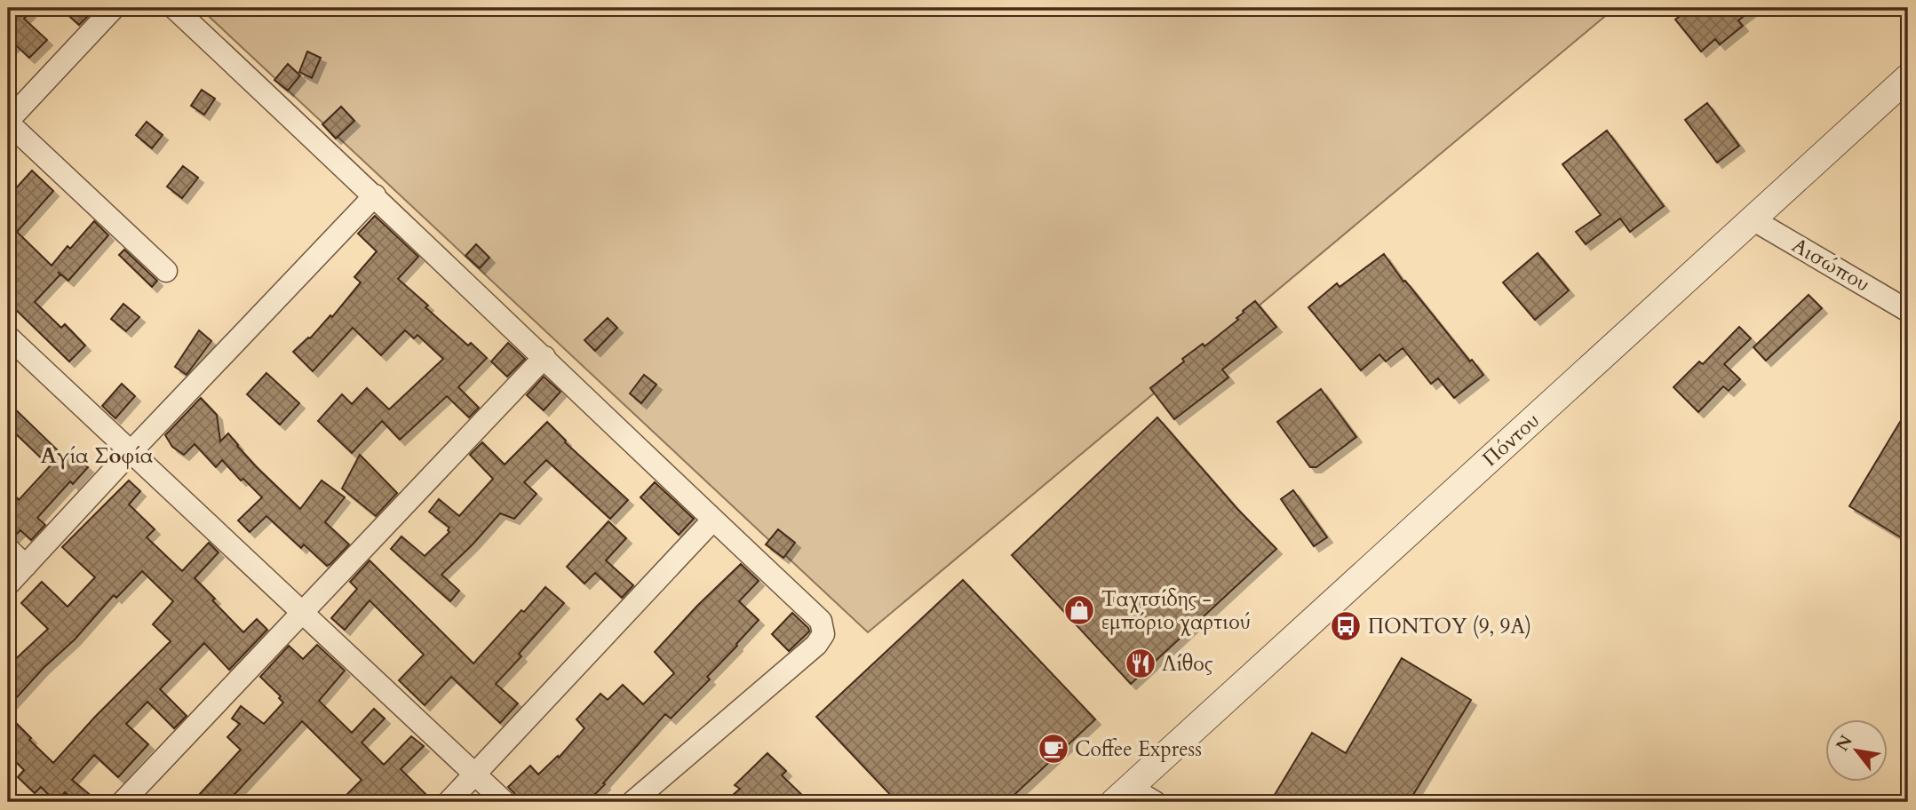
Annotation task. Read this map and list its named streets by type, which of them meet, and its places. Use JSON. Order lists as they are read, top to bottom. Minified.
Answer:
{"streets":{"street":["Αισώπου","Πόντου"]},"crossings":[["Αισώπου","Πόντου"]],"districts":["Αγία Σοφία"],"places":{"shop":["Ταχτσίδης - εμπόριο χαρτιού"],"bus stop":["ΠΟΝΤΟΥ (9, 9Α)"],"restaurant":["Λίθος"],"cafe":["Coffee Express"]},"north":"top left"}
